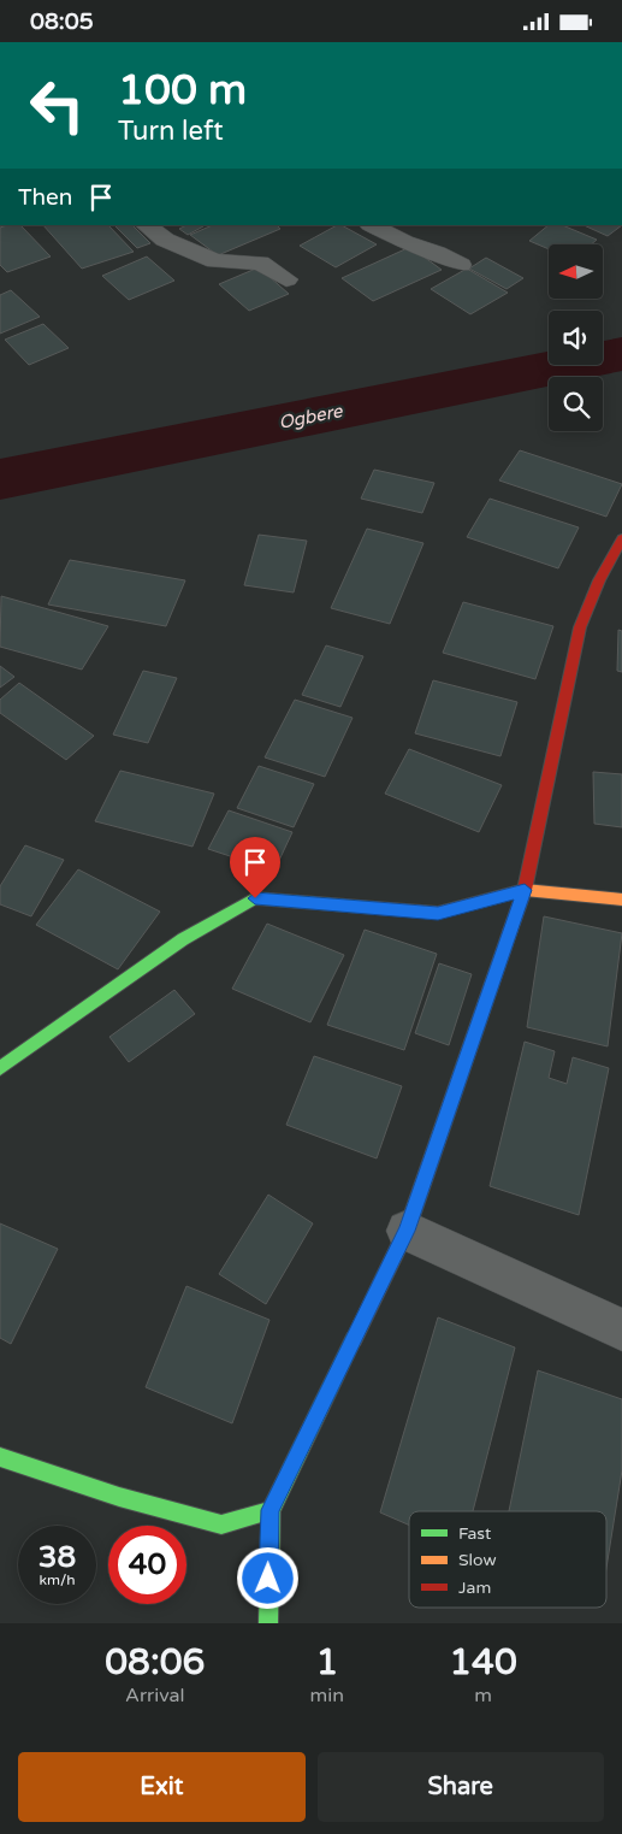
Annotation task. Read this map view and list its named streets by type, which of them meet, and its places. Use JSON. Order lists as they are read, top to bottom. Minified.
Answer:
{"water":["Ogbere"],"legend":["Fast","Slow","Jam"],"north":"left","page":{"status":"08:05","turn":["100 m","Turn left"],"then":"Then","speed":"38 km/h","limit":"40","eta":["08:06","Arrival","1","min","140","m"],"buttons":["Exit","Share"]}}
